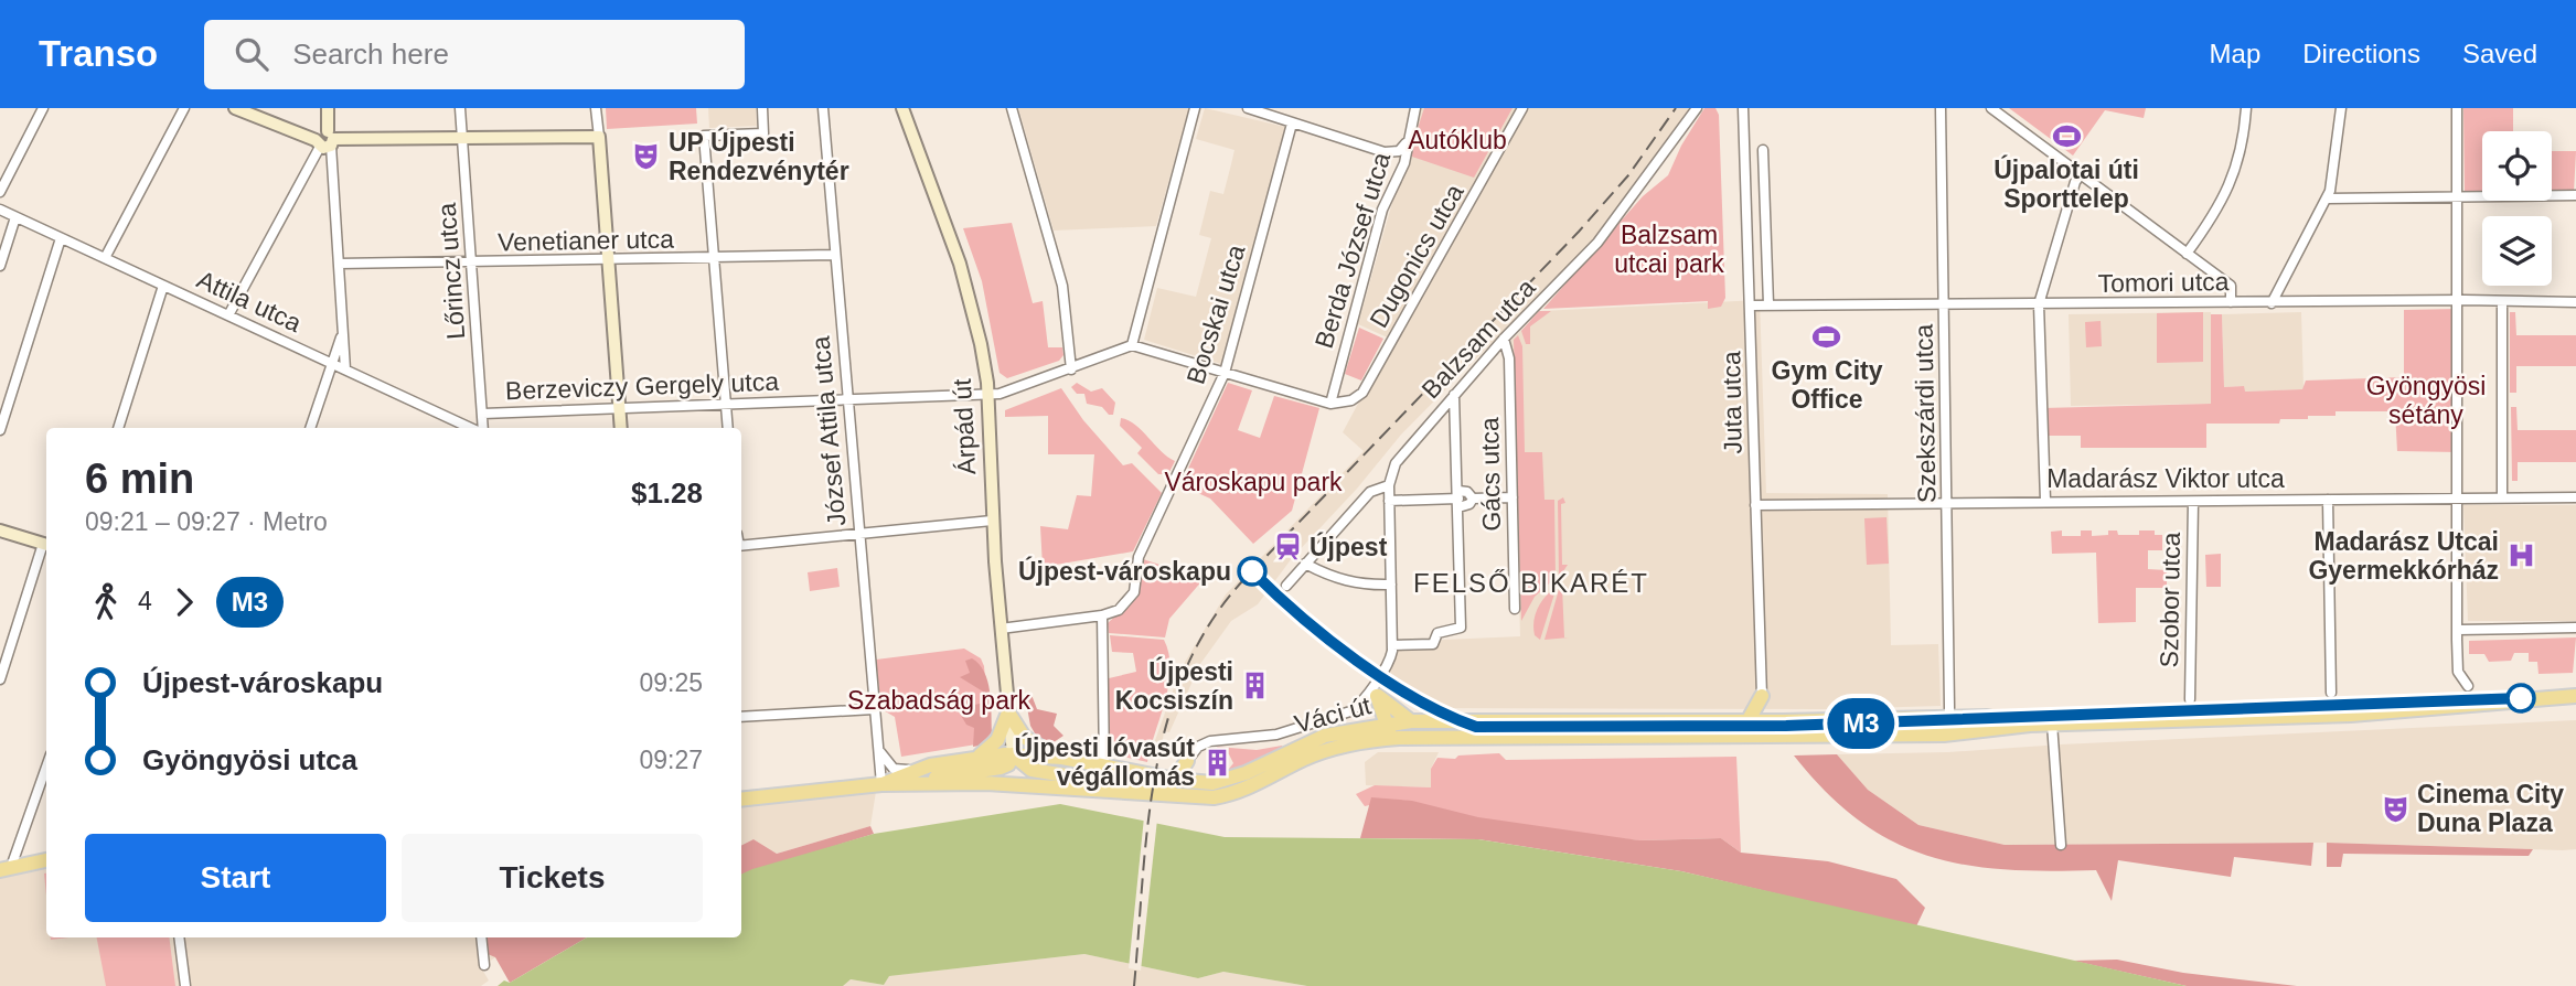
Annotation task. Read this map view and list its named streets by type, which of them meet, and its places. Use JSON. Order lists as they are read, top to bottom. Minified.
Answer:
{"streets":{"main road":["Váci út"],"street":["Venetianer utca","Berda József utca","Dugonics utca","Lőrincz utca","Tomori utca","Attila utca","Bocskai utca","Balzsam utca","Berzeviczy Gergely utca","Juta utca","Szekszárdi utca","Árpád út","József Attila utca","Gács utca","Madarász Viktor utca","Szobor utca"]},"crossings":[["Venetianer utca","Lőrincz utca"],["Venetianer utca","József Attila utca"],["Berda József utca","Dugonics utca"],["Lőrincz utca","Berzeviczy Gergely utca"],["Tomori utca","Juta utca"],["Tomori utca","Szekszárdi utca"],["Balzsam utca","Gács utca"],["Berzeviczy Gergely utca","Árpád út"],["Berzeviczy Gergely utca","József Attila utca"],["Juta utca","Madarász Viktor utca"],["Szekszárdi utca","Madarász Viktor utca"],["Szekszárdi utca","Váci út"],["Árpád út","Váci út"],["József Attila utca","Váci út"],["Madarász Viktor utca","Szobor utca"]],"districts":["FELSŐ BIKARÉT"],"parks":["Autóklub","Balzsam utcai park","Gyöngyösi sétány","Városkapu park","Szabadság park"],"places":{"sports":["Újpalotai úti Sporttelep","Gym City Office"],"theatre":["UP Újpesti Rendezvénytér","Cinema City Duna Plaza"],"station":["Újpest"],"hospital":["Madarász Utcai Gyermekkórház"],"other":["Újpest-városkapu"],"building":["Újpesti Kocsiszín","Újpesti lóvasút végállomás"]},"lines":["metro line M3"],"page":{"header":"Transo","search":"Search here","nav":["Map","Directions","Saved"],"on_map":"M3","heading":["6 min","09:21 – 09:27 · Metro","$1.28"],"legs":["4","M3"],"list":[{"name":"Újpest-városkapu","value":"09:25"},{"name":"Gyöngyösi utca","value":"09:27"}],"buttons":["Start","Tickets"]}}
